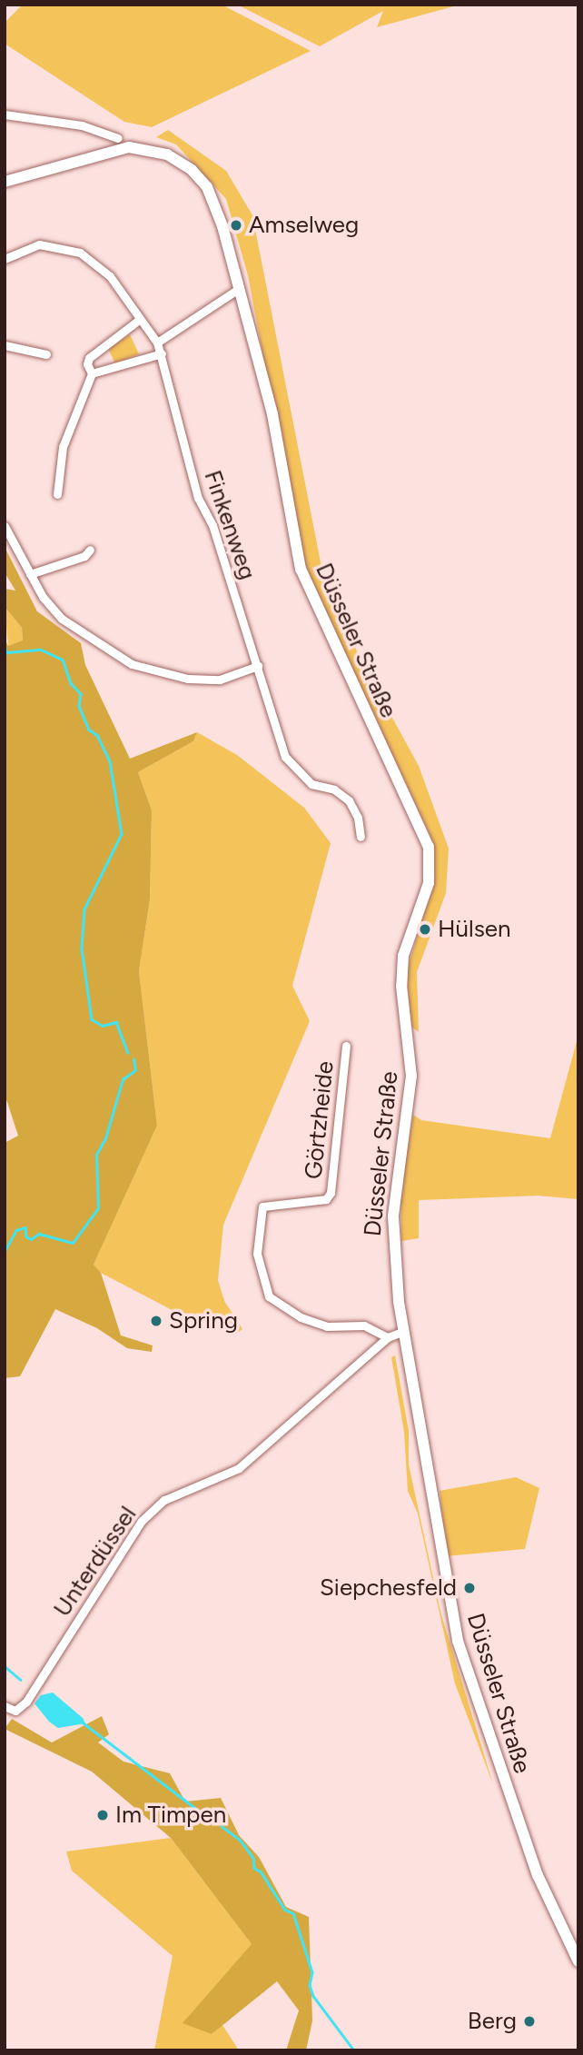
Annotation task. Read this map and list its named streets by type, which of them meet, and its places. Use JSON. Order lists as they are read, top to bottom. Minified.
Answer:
{"streets":{"main road":["Düsseler Straße"],"street":["Finkenweg","Görtzheide","Unterdüssel"]},"crossings":[["Görtzheide","Unterdüssel"]],"places":["Amselweg","Hülsen","Spring","Siepchesfeld","Im Timpen","Berg"]}
